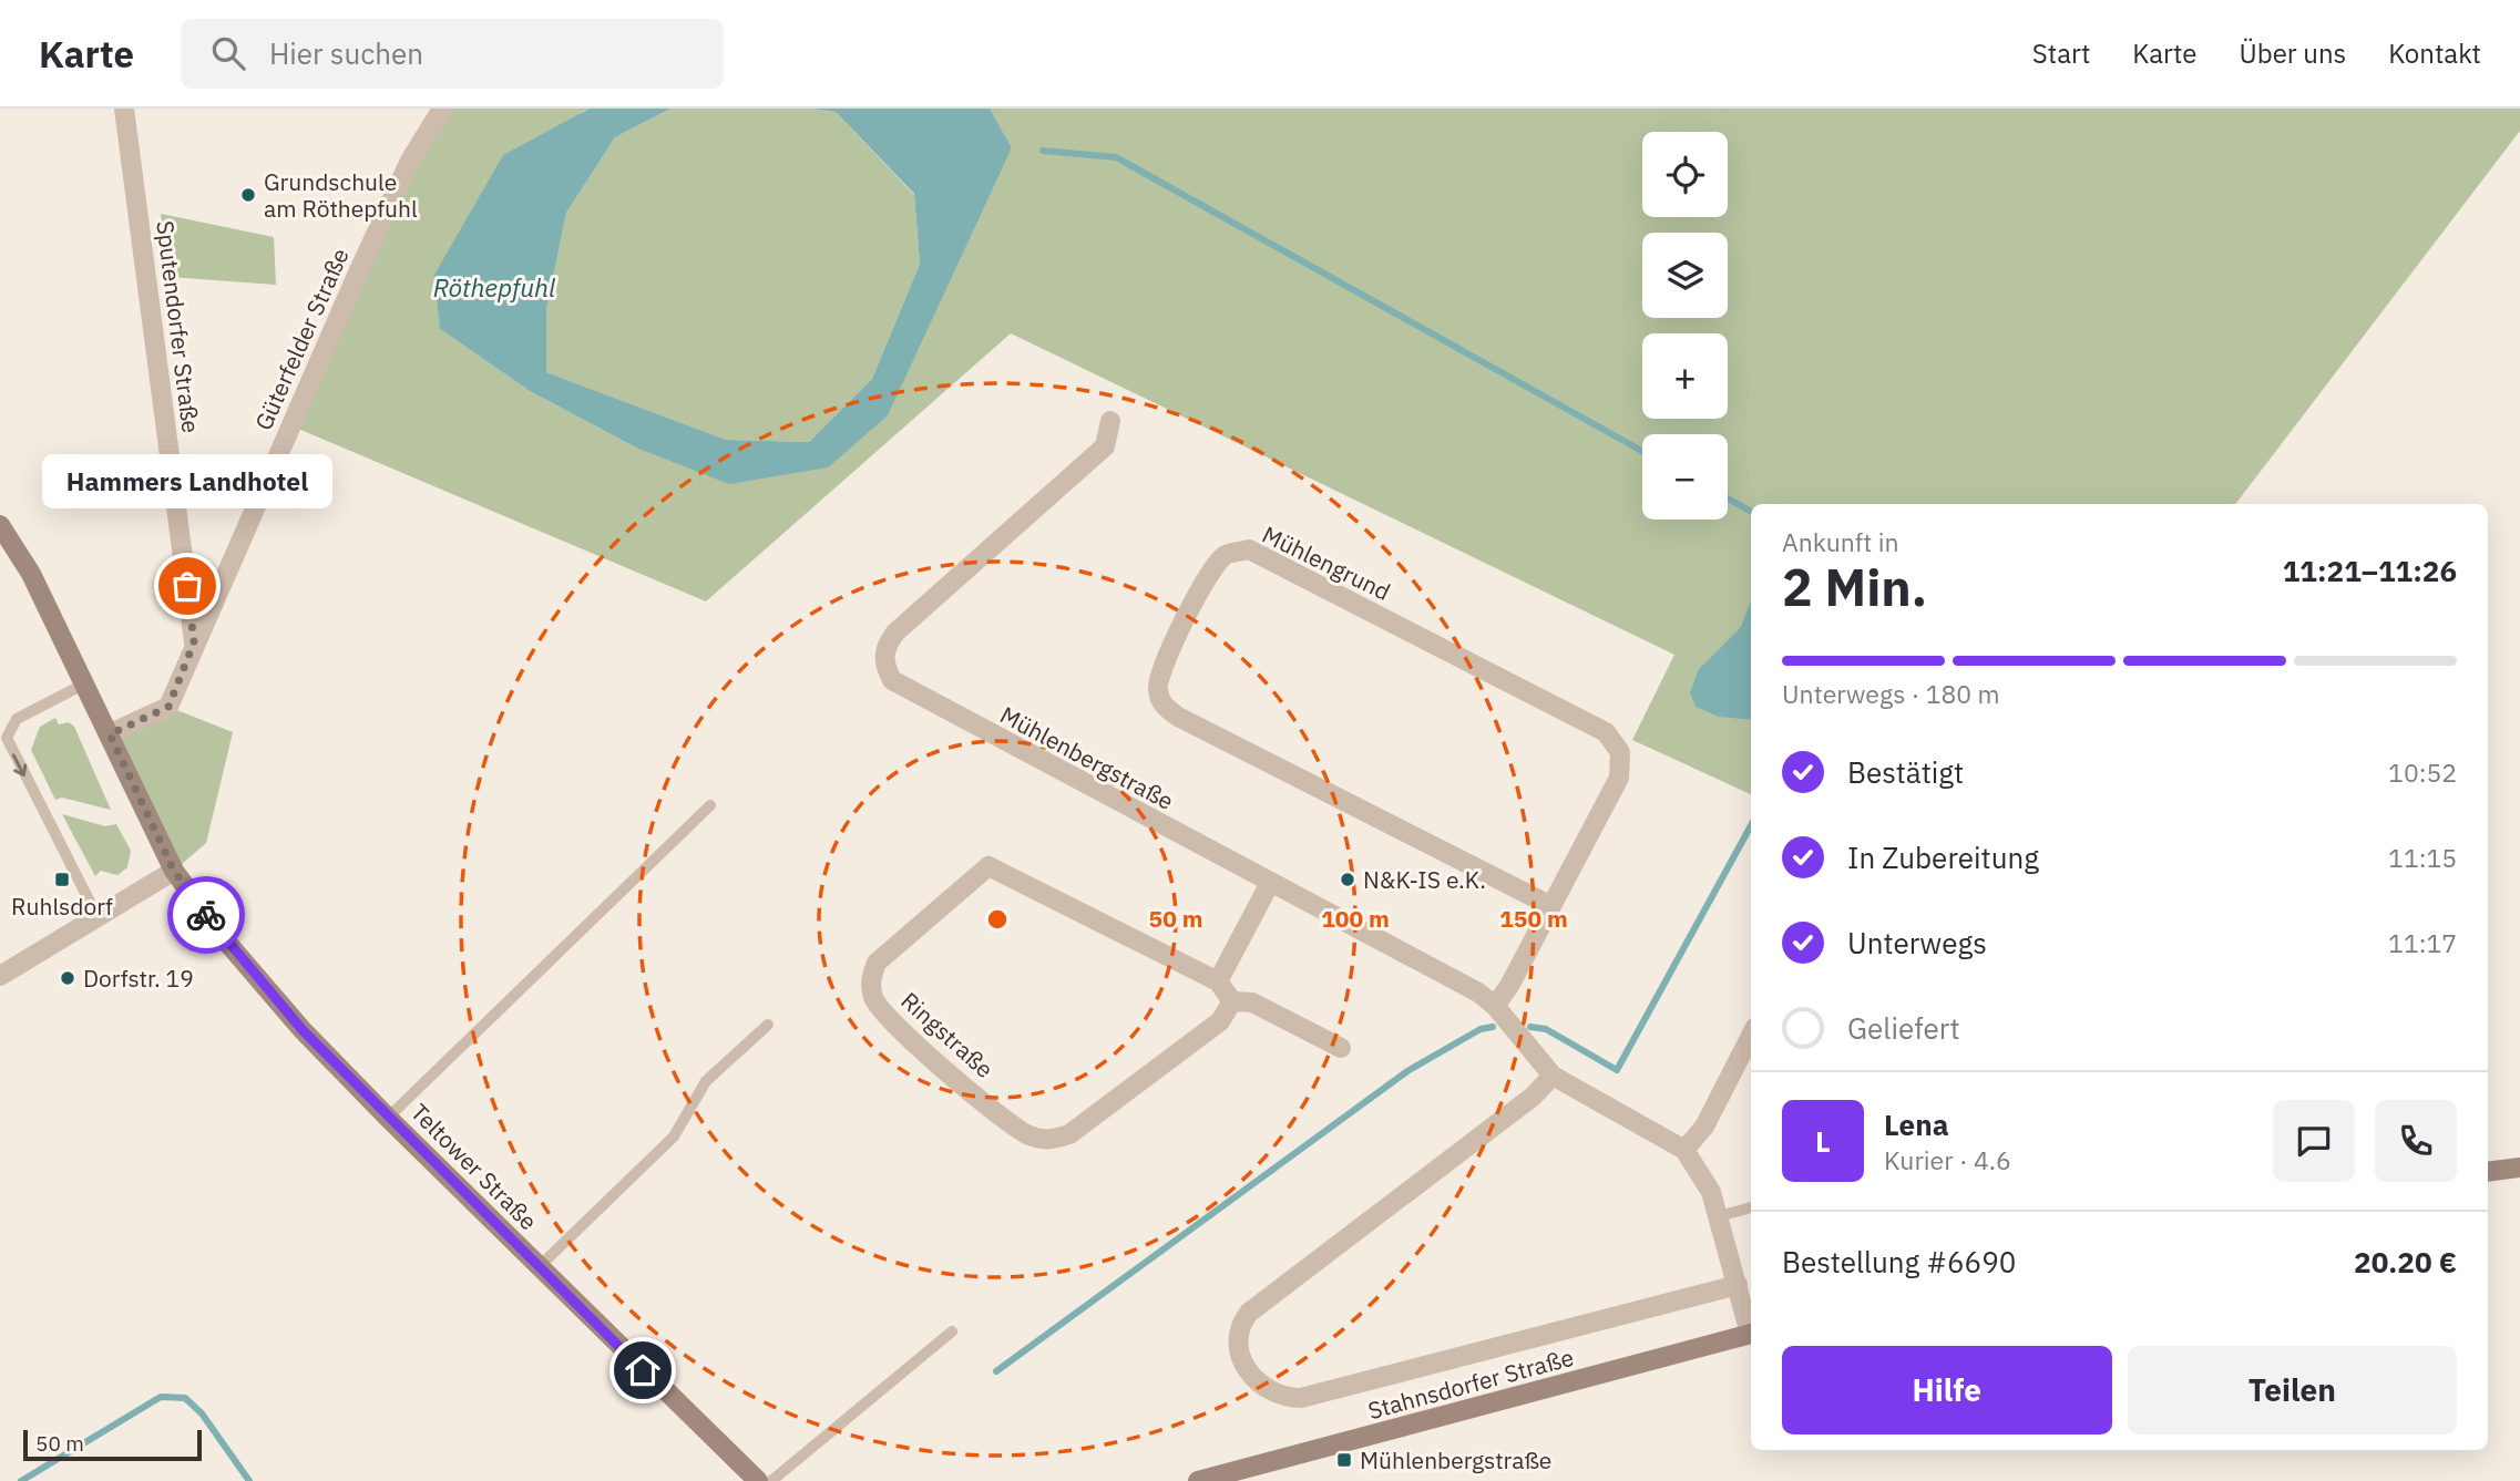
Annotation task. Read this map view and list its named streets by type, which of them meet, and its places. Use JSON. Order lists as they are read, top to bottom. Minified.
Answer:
{"streets":{"main road":["Teltower Straße","Stahnsdorfer Straße"],"street":["Sputendorfer Straße","Güterfelder Straße","Mühlengrund","Mühlenbergstraße","Ringstraße"]},"crossings":[["Sputendorfer Straße","Güterfelder Straße"],["Güterfelder Straße","Teltower Straße"],["Mühlengrund","Mühlenbergstraße"]],"water":["Röthepfuhl"],"places":{"other":["Grundschule am Röthepfuhl","Hammers Landhotel","N&K-IS e.K.","Dorfstr. 19"],"transit":["Ruhlsdorf","Mühlenbergstraße"]},"scale_bar":"50 m","page":{"header":"Karte","search":"Hier suchen","nav":["Start","Karte","Über uns","Kontakt"],"map_buttons":["+","−"],"bubble":"Hammers Landhotel","heading":["2 Min.","Ankunft in","11:21–11:26"],"panel":["Lena","Kurier · 4.6","Bestellung #6690","20.20 €"],"bar":"Unterwegs · 180 m","list":[["Bestätigt","10:52"],["In Zubereitung","11:15"],["Unterwegs","11:17"],"Geliefert"],"round":"L","buttons":["Hilfe","Teilen"],"scale":"50 m"},"rings":["50 m","100 m","150 m"]}
